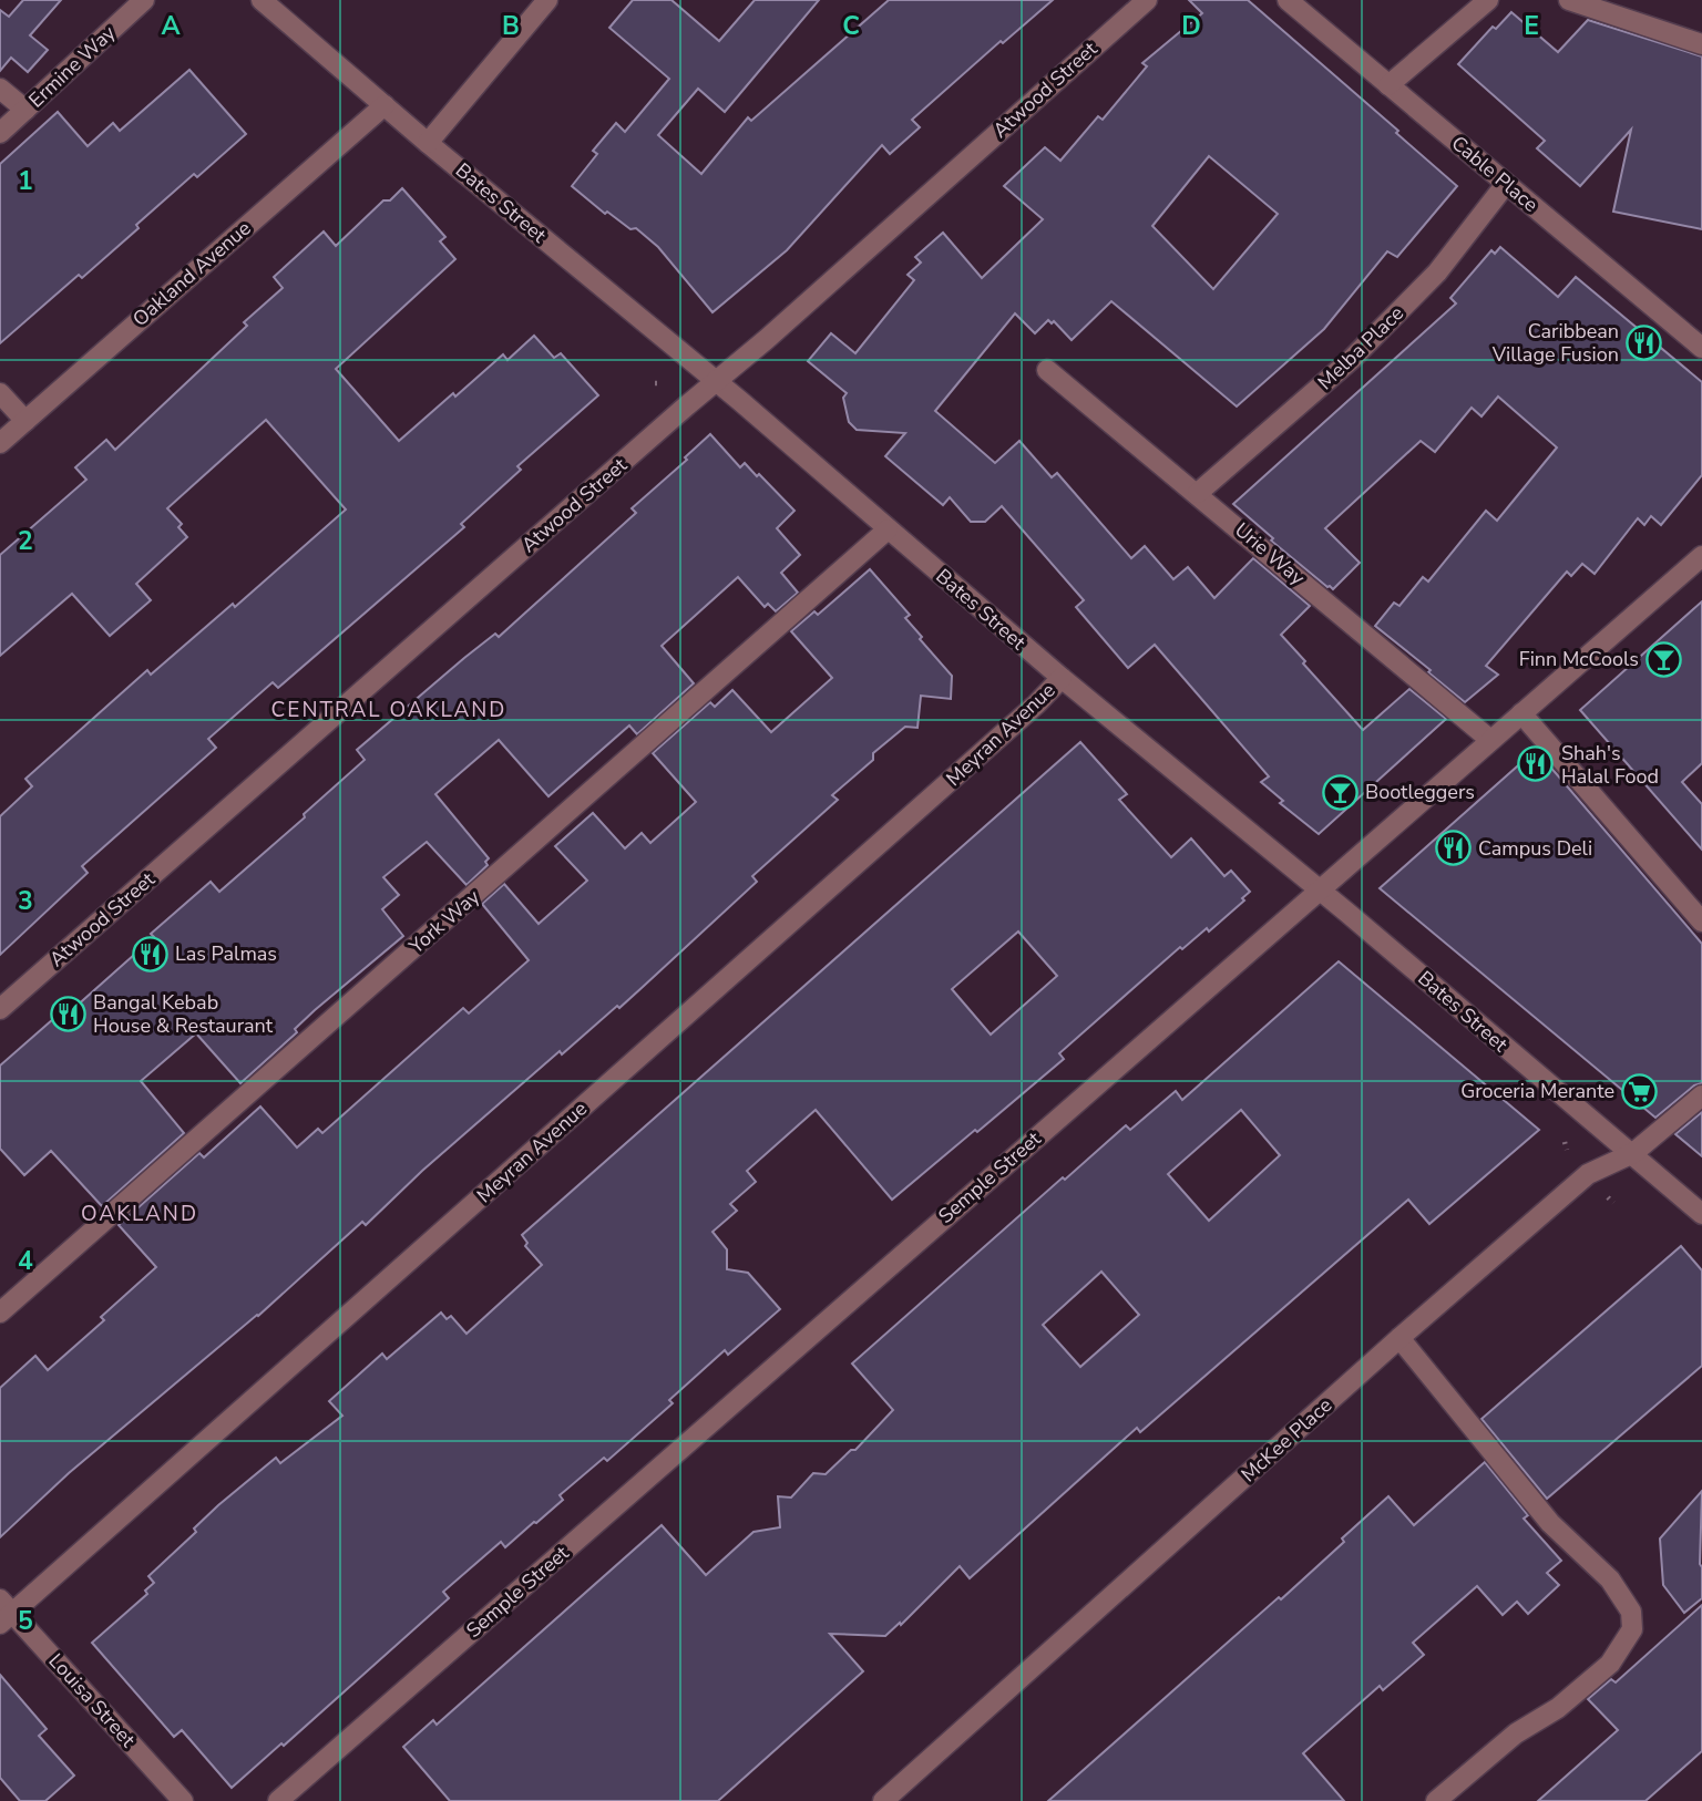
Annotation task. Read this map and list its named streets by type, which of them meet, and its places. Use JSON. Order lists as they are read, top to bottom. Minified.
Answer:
{"streets":{"street":["Ermine Way","Atwood Street","Cable Place","Bates Street","Oakland Avenue","Melba Place","Urie Way","Meyran Avenue","York Way","Semple Street","McKee Place","Louisa Street"]},"crossings":[["Atwood Street","Bates Street"],["Cable Place","Melba Place"],["Bates Street","Oakland Avenue"],["Bates Street","Meyran Avenue"],["Bates Street","York Way"],["Bates Street","Semple Street"],["Bates Street","McKee Place"],["Melba Place","Urie Way"],["Urie Way","Semple Street"],["Meyran Avenue","Louisa Street"]],"districts":["CENTRAL OAKLAND","OAKLAND"],"places":{"restaurant":["Caribbean Village Fusion","Shah's Halal Food","Campus Deli","Las Palmas","Bangal Kebab House & Restaurant"],"bar":["Finn McCools","Bootleggers"],"supermarket":["Groceria Merante"]},"grid":{"columns":["A","B","C","D","E"],"rows":["1","2","3","4","5"]}}
